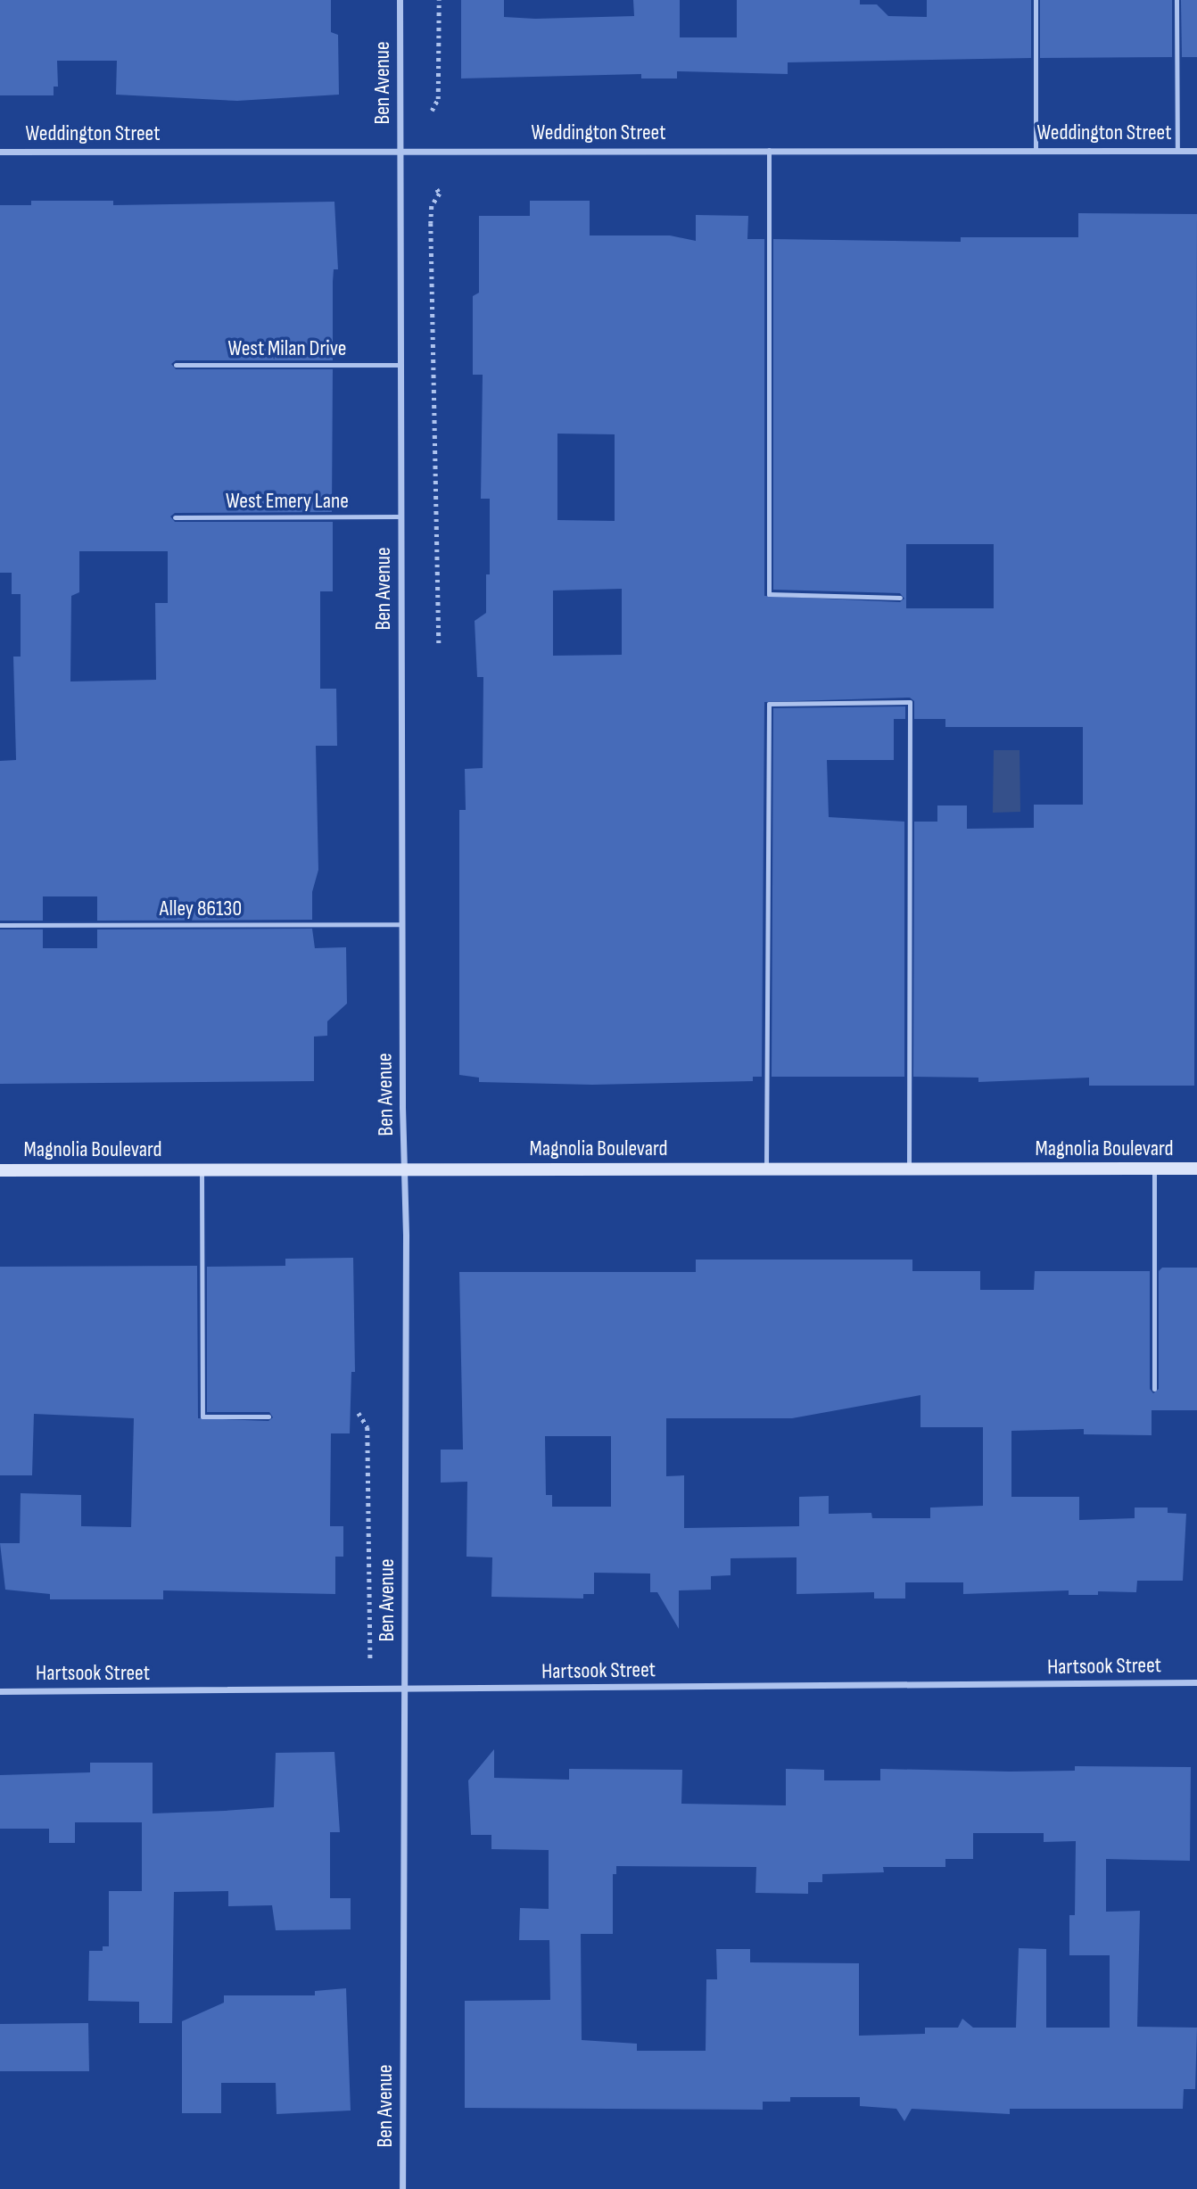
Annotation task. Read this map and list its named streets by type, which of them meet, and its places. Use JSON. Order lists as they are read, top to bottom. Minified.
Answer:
{"streets":{"main road":["Magnolia Boulevard"],"street":["Ben Avenue","Weddington Street","Hartsook Street"],"lane":["West Milan Drive","West Emery Lane","Alley 86130"]},"crossings":[["Ben Avenue","Weddington Street"],["Ben Avenue","West Milan Drive"],["Ben Avenue","West Emery Lane"],["Ben Avenue","Alley 86130"],["Ben Avenue","Magnolia Boulevard"],["Ben Avenue","Hartsook Street"]]}
